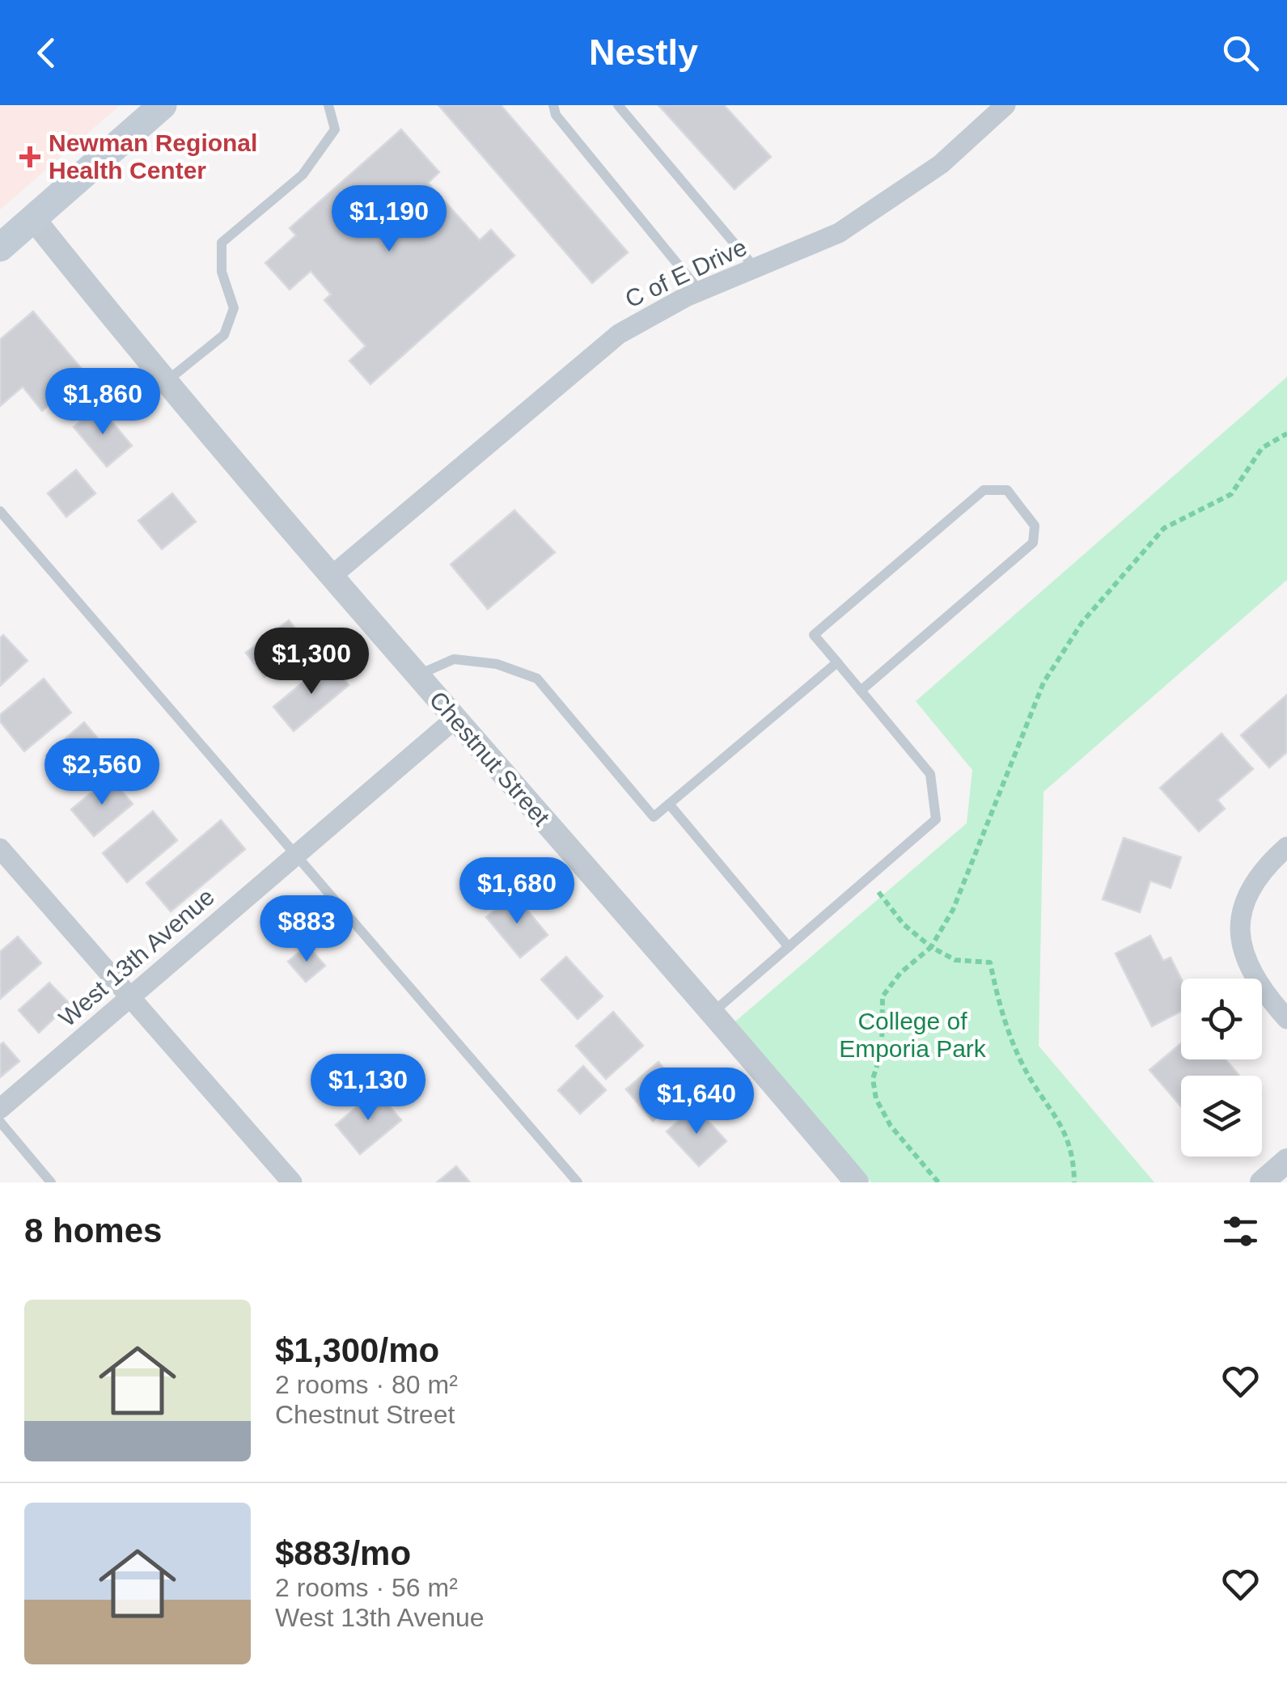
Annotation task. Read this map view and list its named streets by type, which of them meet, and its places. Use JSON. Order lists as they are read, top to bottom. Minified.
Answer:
{"streets":{"street":["C of E Drive","Chestnut Street","West 13th Avenue"]},"crossings":[["C of E Drive","Chestnut Street"],["Chestnut Street","West 13th Avenue"]],"parks":["College of Emporia Park"],"places":{"health":["Newman Regional Health Center"]},"page":{"header":"Nestly","price":["$1,190","$1,860","$1,300","$2,560","$1,680","$883","$1,130","$1,640"],"heading":"8 homes","list":[{"name":"$1,300/mo","note":"2 rooms · 80 m² · Chestnut Street"},{"name":"$883/mo","note":"2 rooms · 56 m² · West 13th Avenue"}]}}
